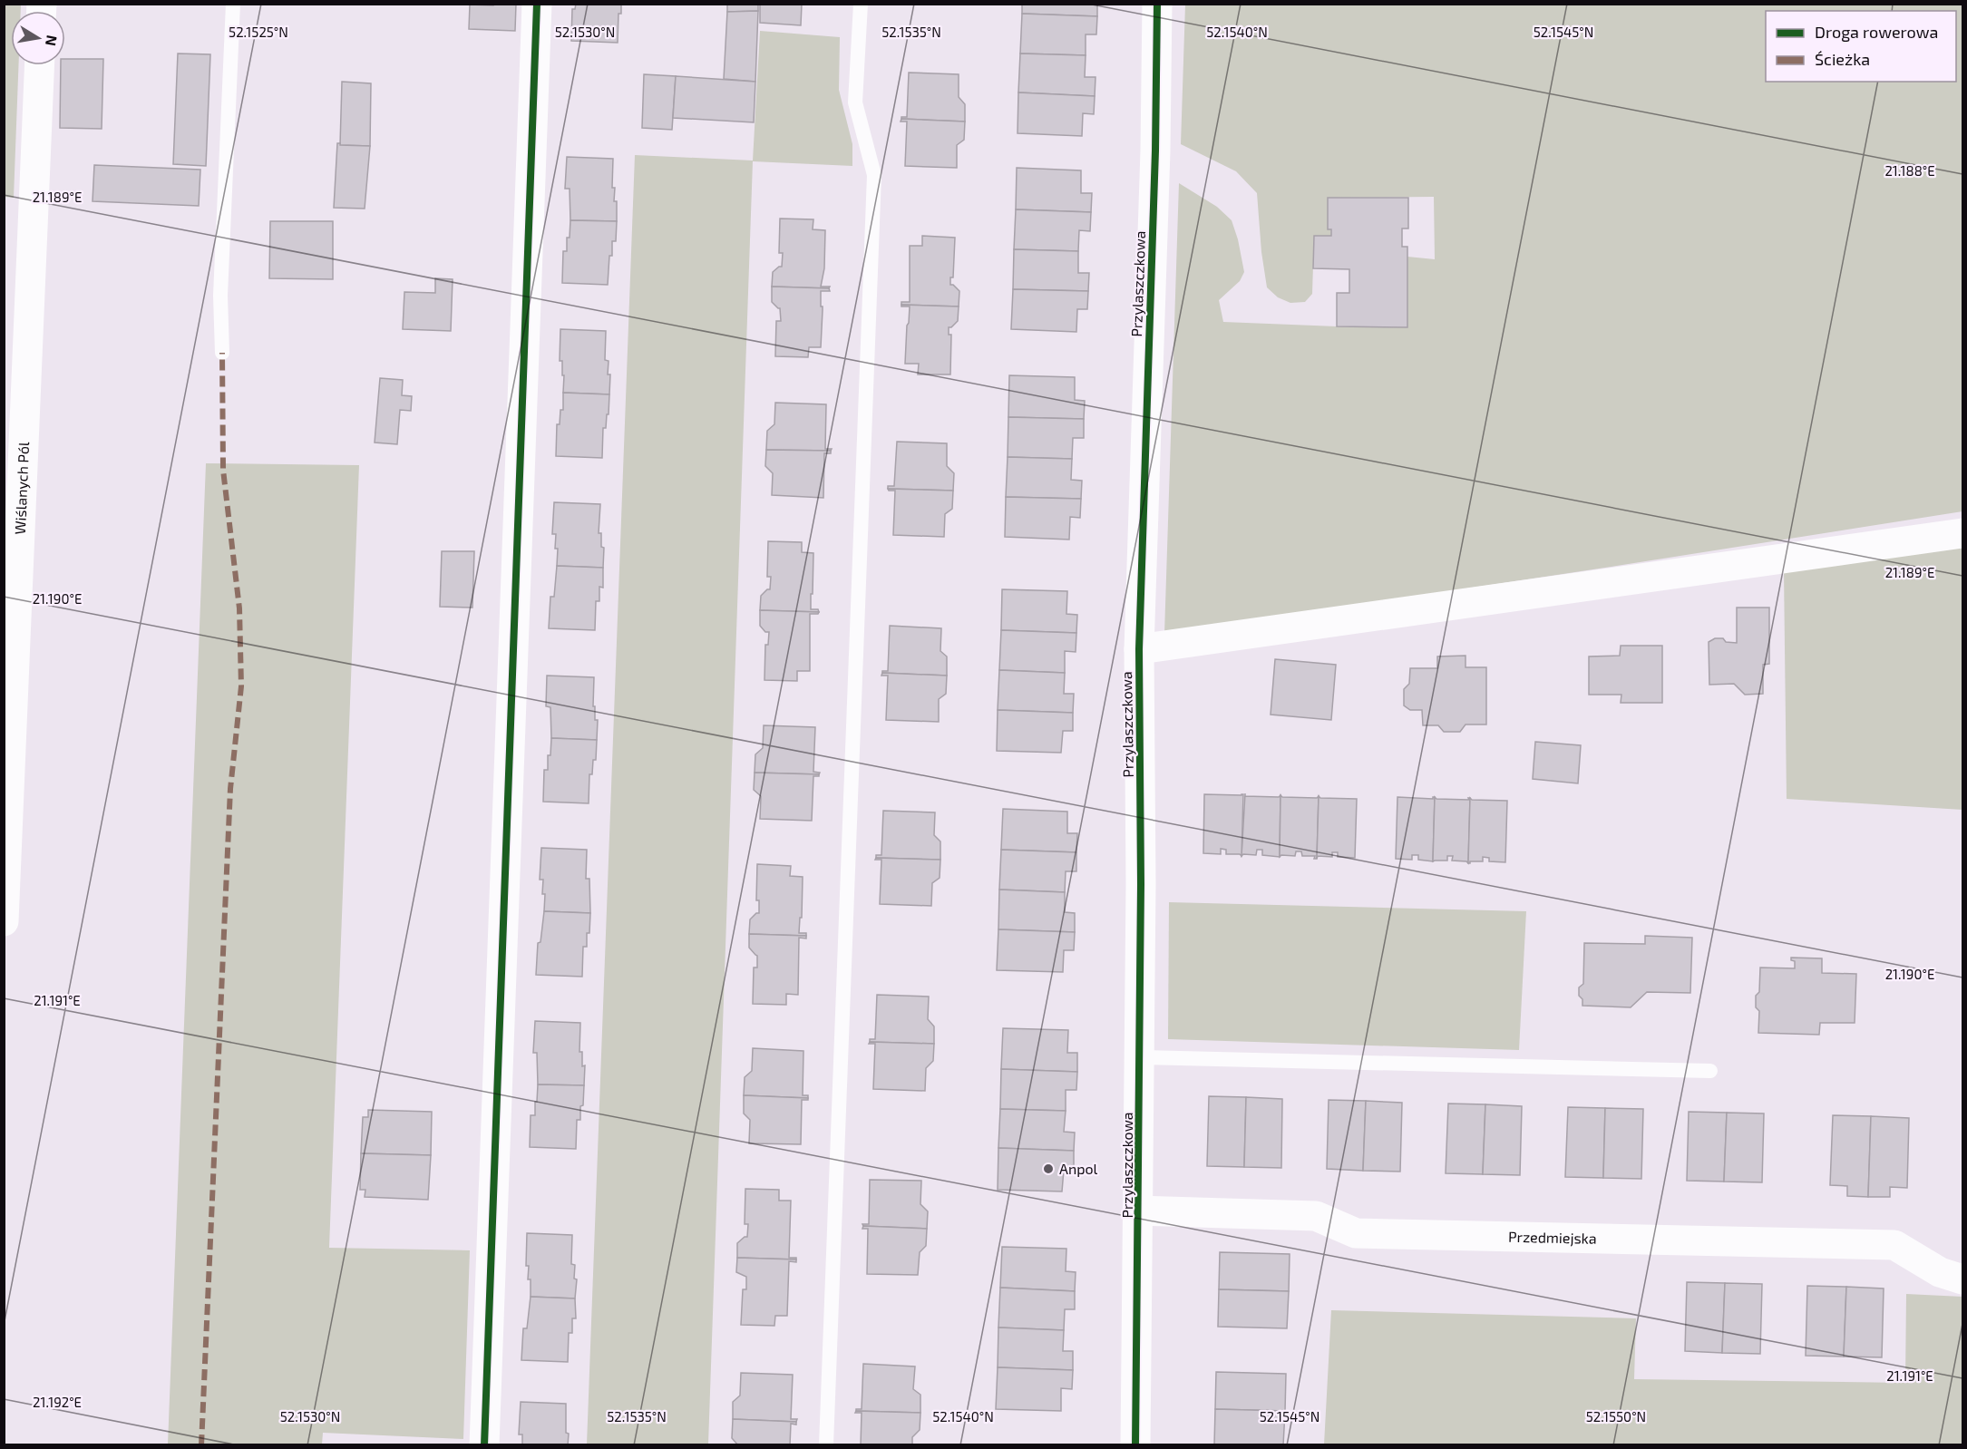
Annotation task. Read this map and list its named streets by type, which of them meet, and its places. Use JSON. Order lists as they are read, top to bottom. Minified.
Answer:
{"streets":{"street":["Przylaszczkowa","Wiślanych Pól","Przedmiejska"]},"crossings":[["Przylaszczkowa","Przedmiejska"]],"places":["Anpol"],"legend":["Droga rowerowa","Ścieżka"],"north":"right","coordinates":["52.1525°N","52.1530°N","52.1535°N","52.1540°N","52.1545°N","21.188°E","21.189°E","21.190°E","21.191°E","21.192°E","52.1550°N"]}
